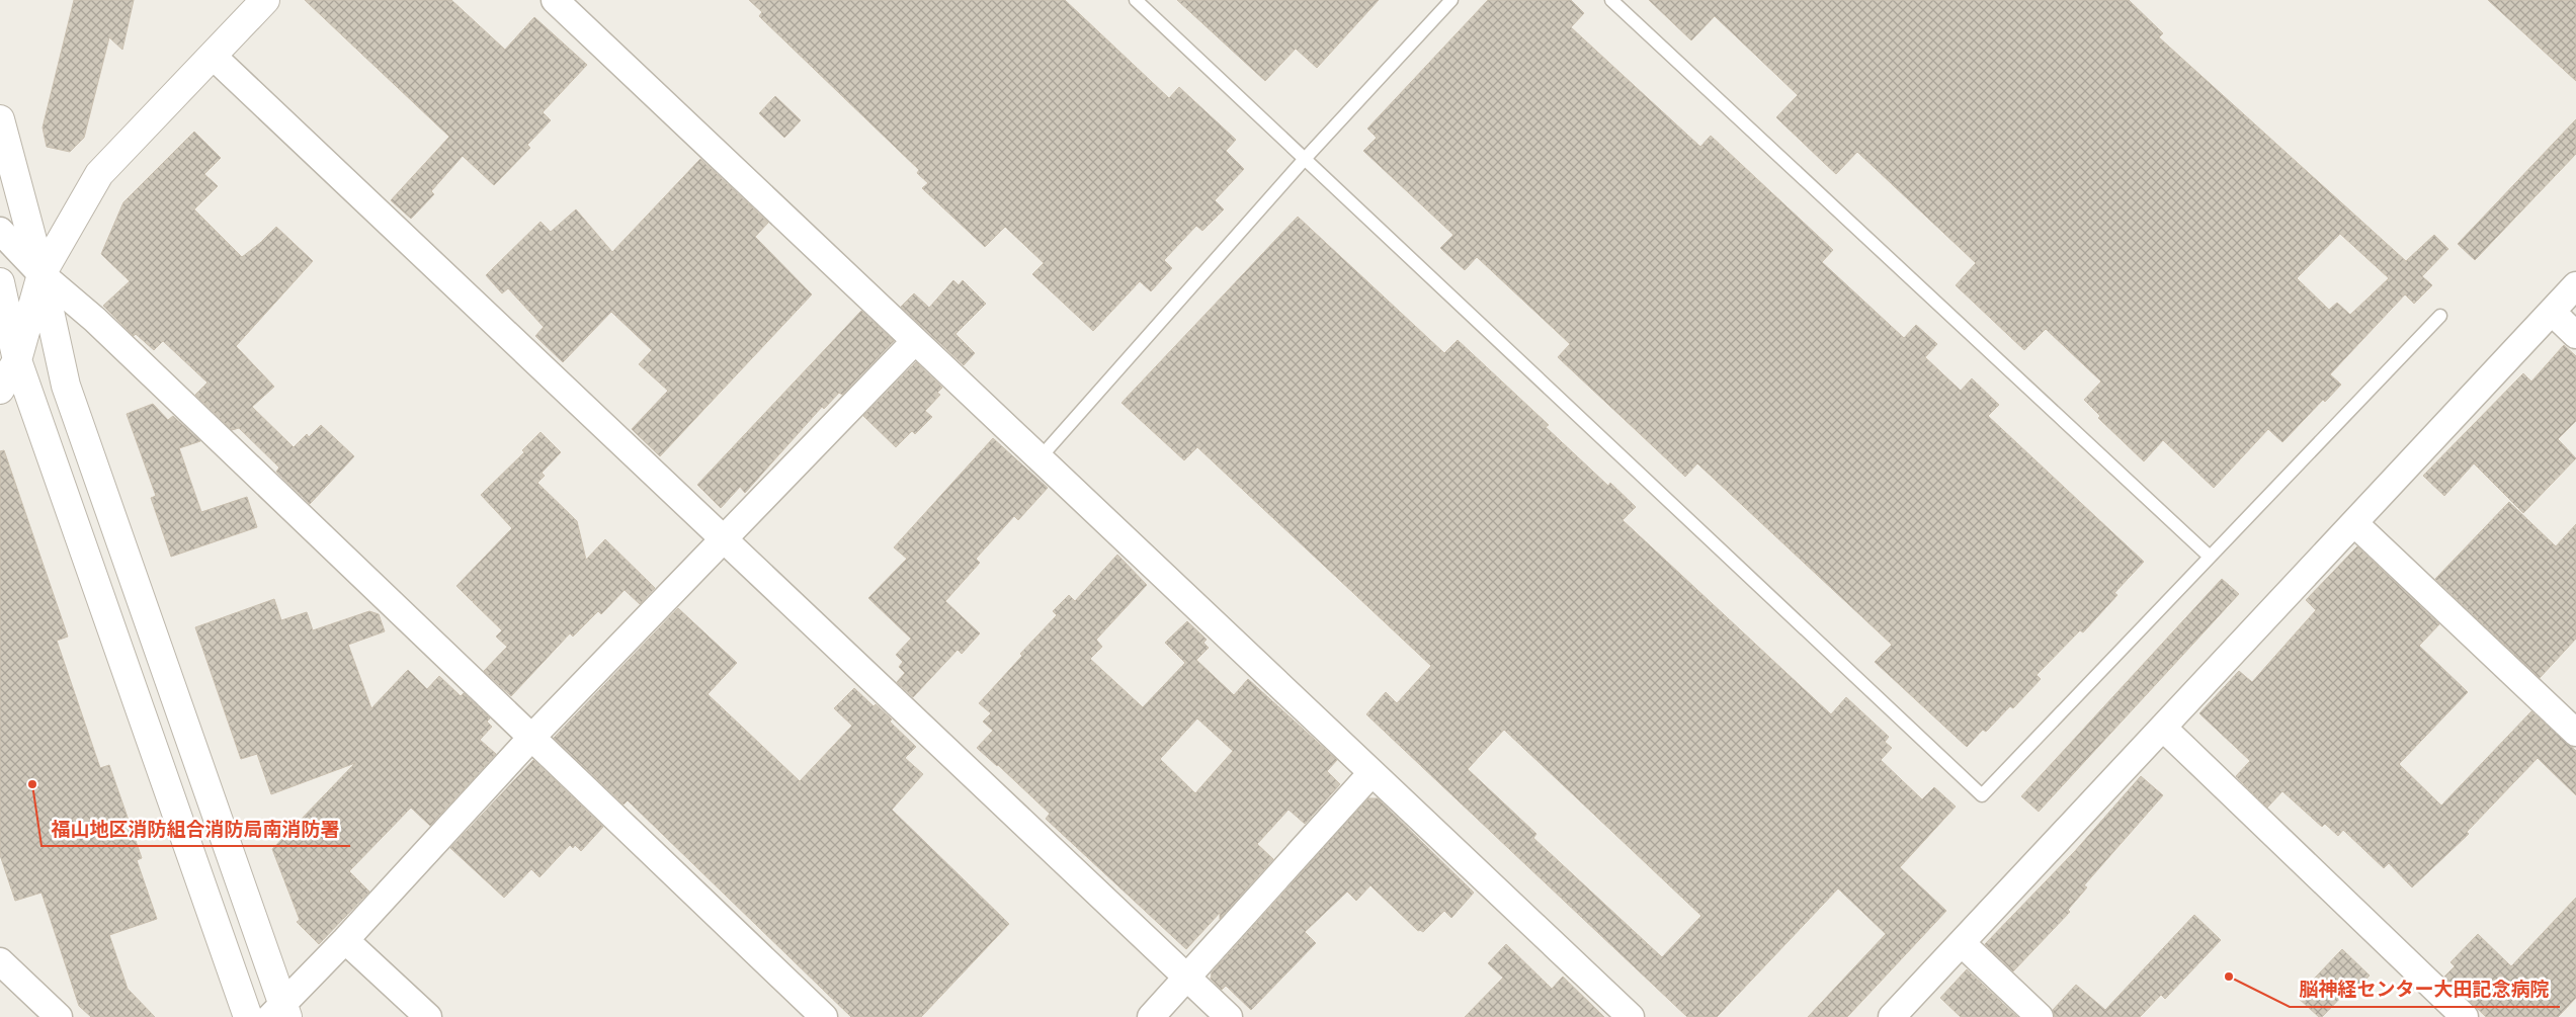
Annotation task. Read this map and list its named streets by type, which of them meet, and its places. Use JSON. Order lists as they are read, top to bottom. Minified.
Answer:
{"places":["福山地区消防組合消防局南消防署","脳神経センター大田記念病院"]}
